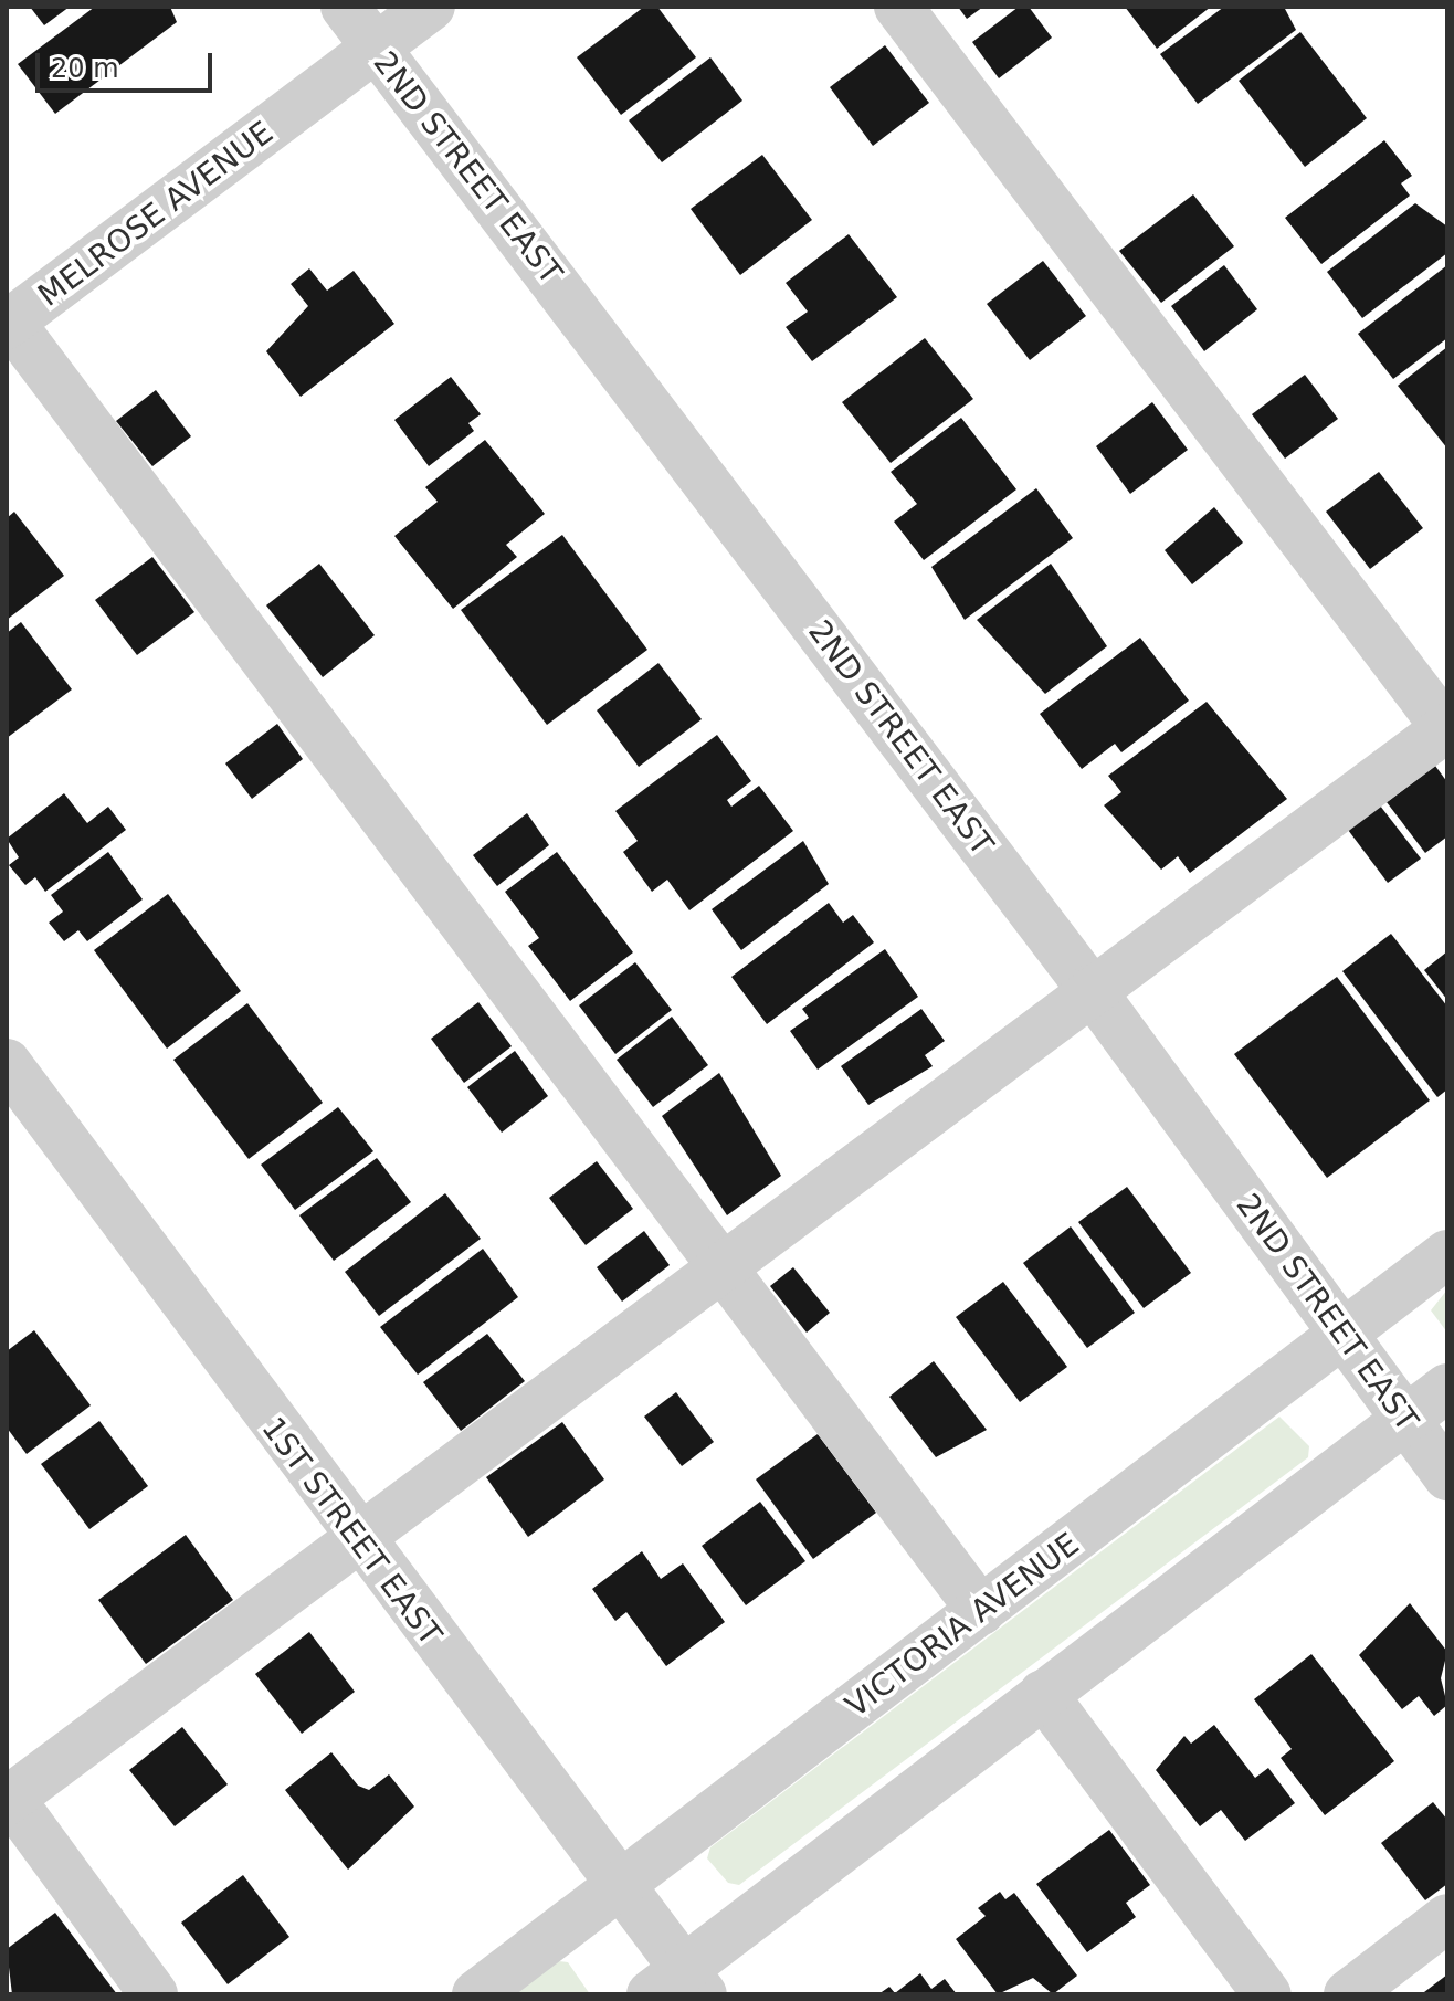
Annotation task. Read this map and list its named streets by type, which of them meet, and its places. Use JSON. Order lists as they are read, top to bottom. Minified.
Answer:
{"streets":{"street":["2ND STREET EAST","MELROSE AVENUE","1ST STREET EAST","VICTORIA AVENUE"]},"crossings":[["2ND STREET EAST","MELROSE AVENUE"],["2ND STREET EAST","VICTORIA AVENUE"],["1ST STREET EAST","VICTORIA AVENUE"]],"scale_bar":"20 m"}
